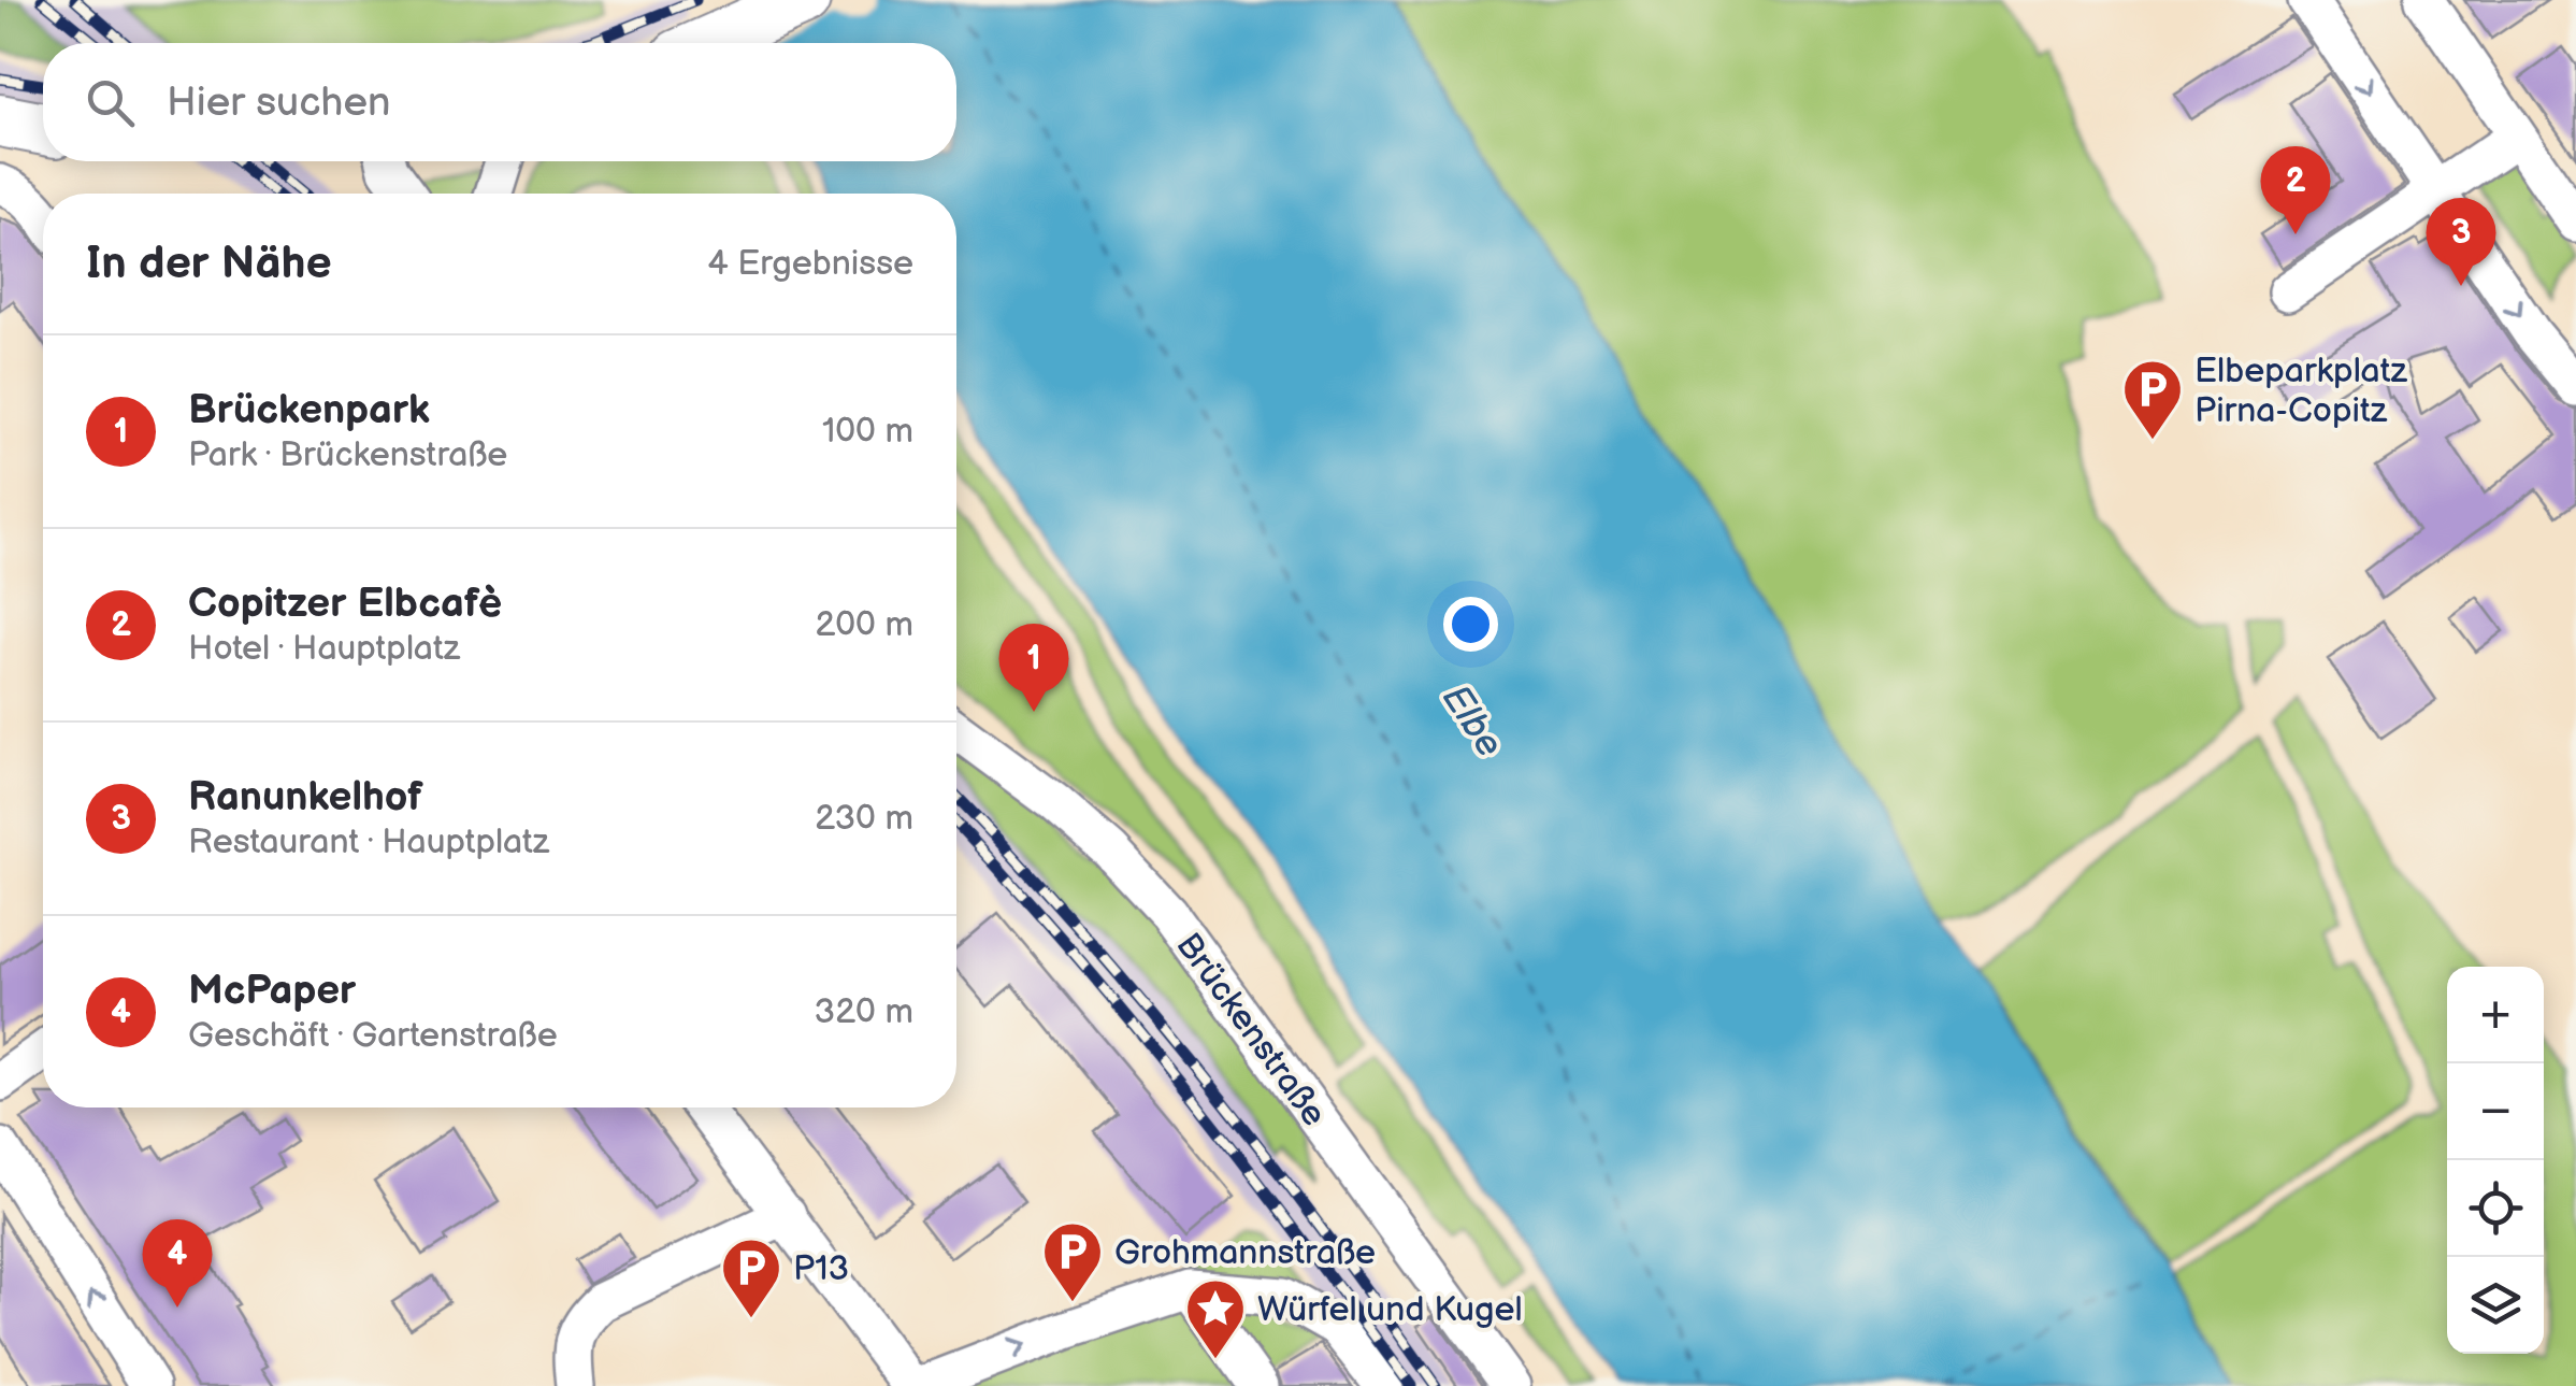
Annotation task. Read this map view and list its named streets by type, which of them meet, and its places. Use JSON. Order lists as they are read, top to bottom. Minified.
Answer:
{"streets":{"street":["Brückenstraße"]},"water":["Elbe"],"places":{"parking":["Elbeparkplatz Pirna-Copitz","Grohmannstraße","P13"],"place":["Würfel und Kugel"]},"page":{"search":"Hier suchen","pins":["2","3","1","4"],"heading":["In der Nähe","4 Ergebnisse"],"list":[{"mark":"1","name":"Brückenpark","note":"Park · Brückenstraße","value":"100 m"},{"mark":"2","name":"Copitzer Elbcafè","note":"Hotel · Hauptplatz","value":"200 m"},{"mark":"3","name":"Ranunkelhof","note":"Restaurant · Hauptplatz","value":"230 m"},{"mark":"4","name":"McPaper","note":"Geschäft · Gartenstraße","value":"320 m"}],"map_buttons":["+","−"]}}
